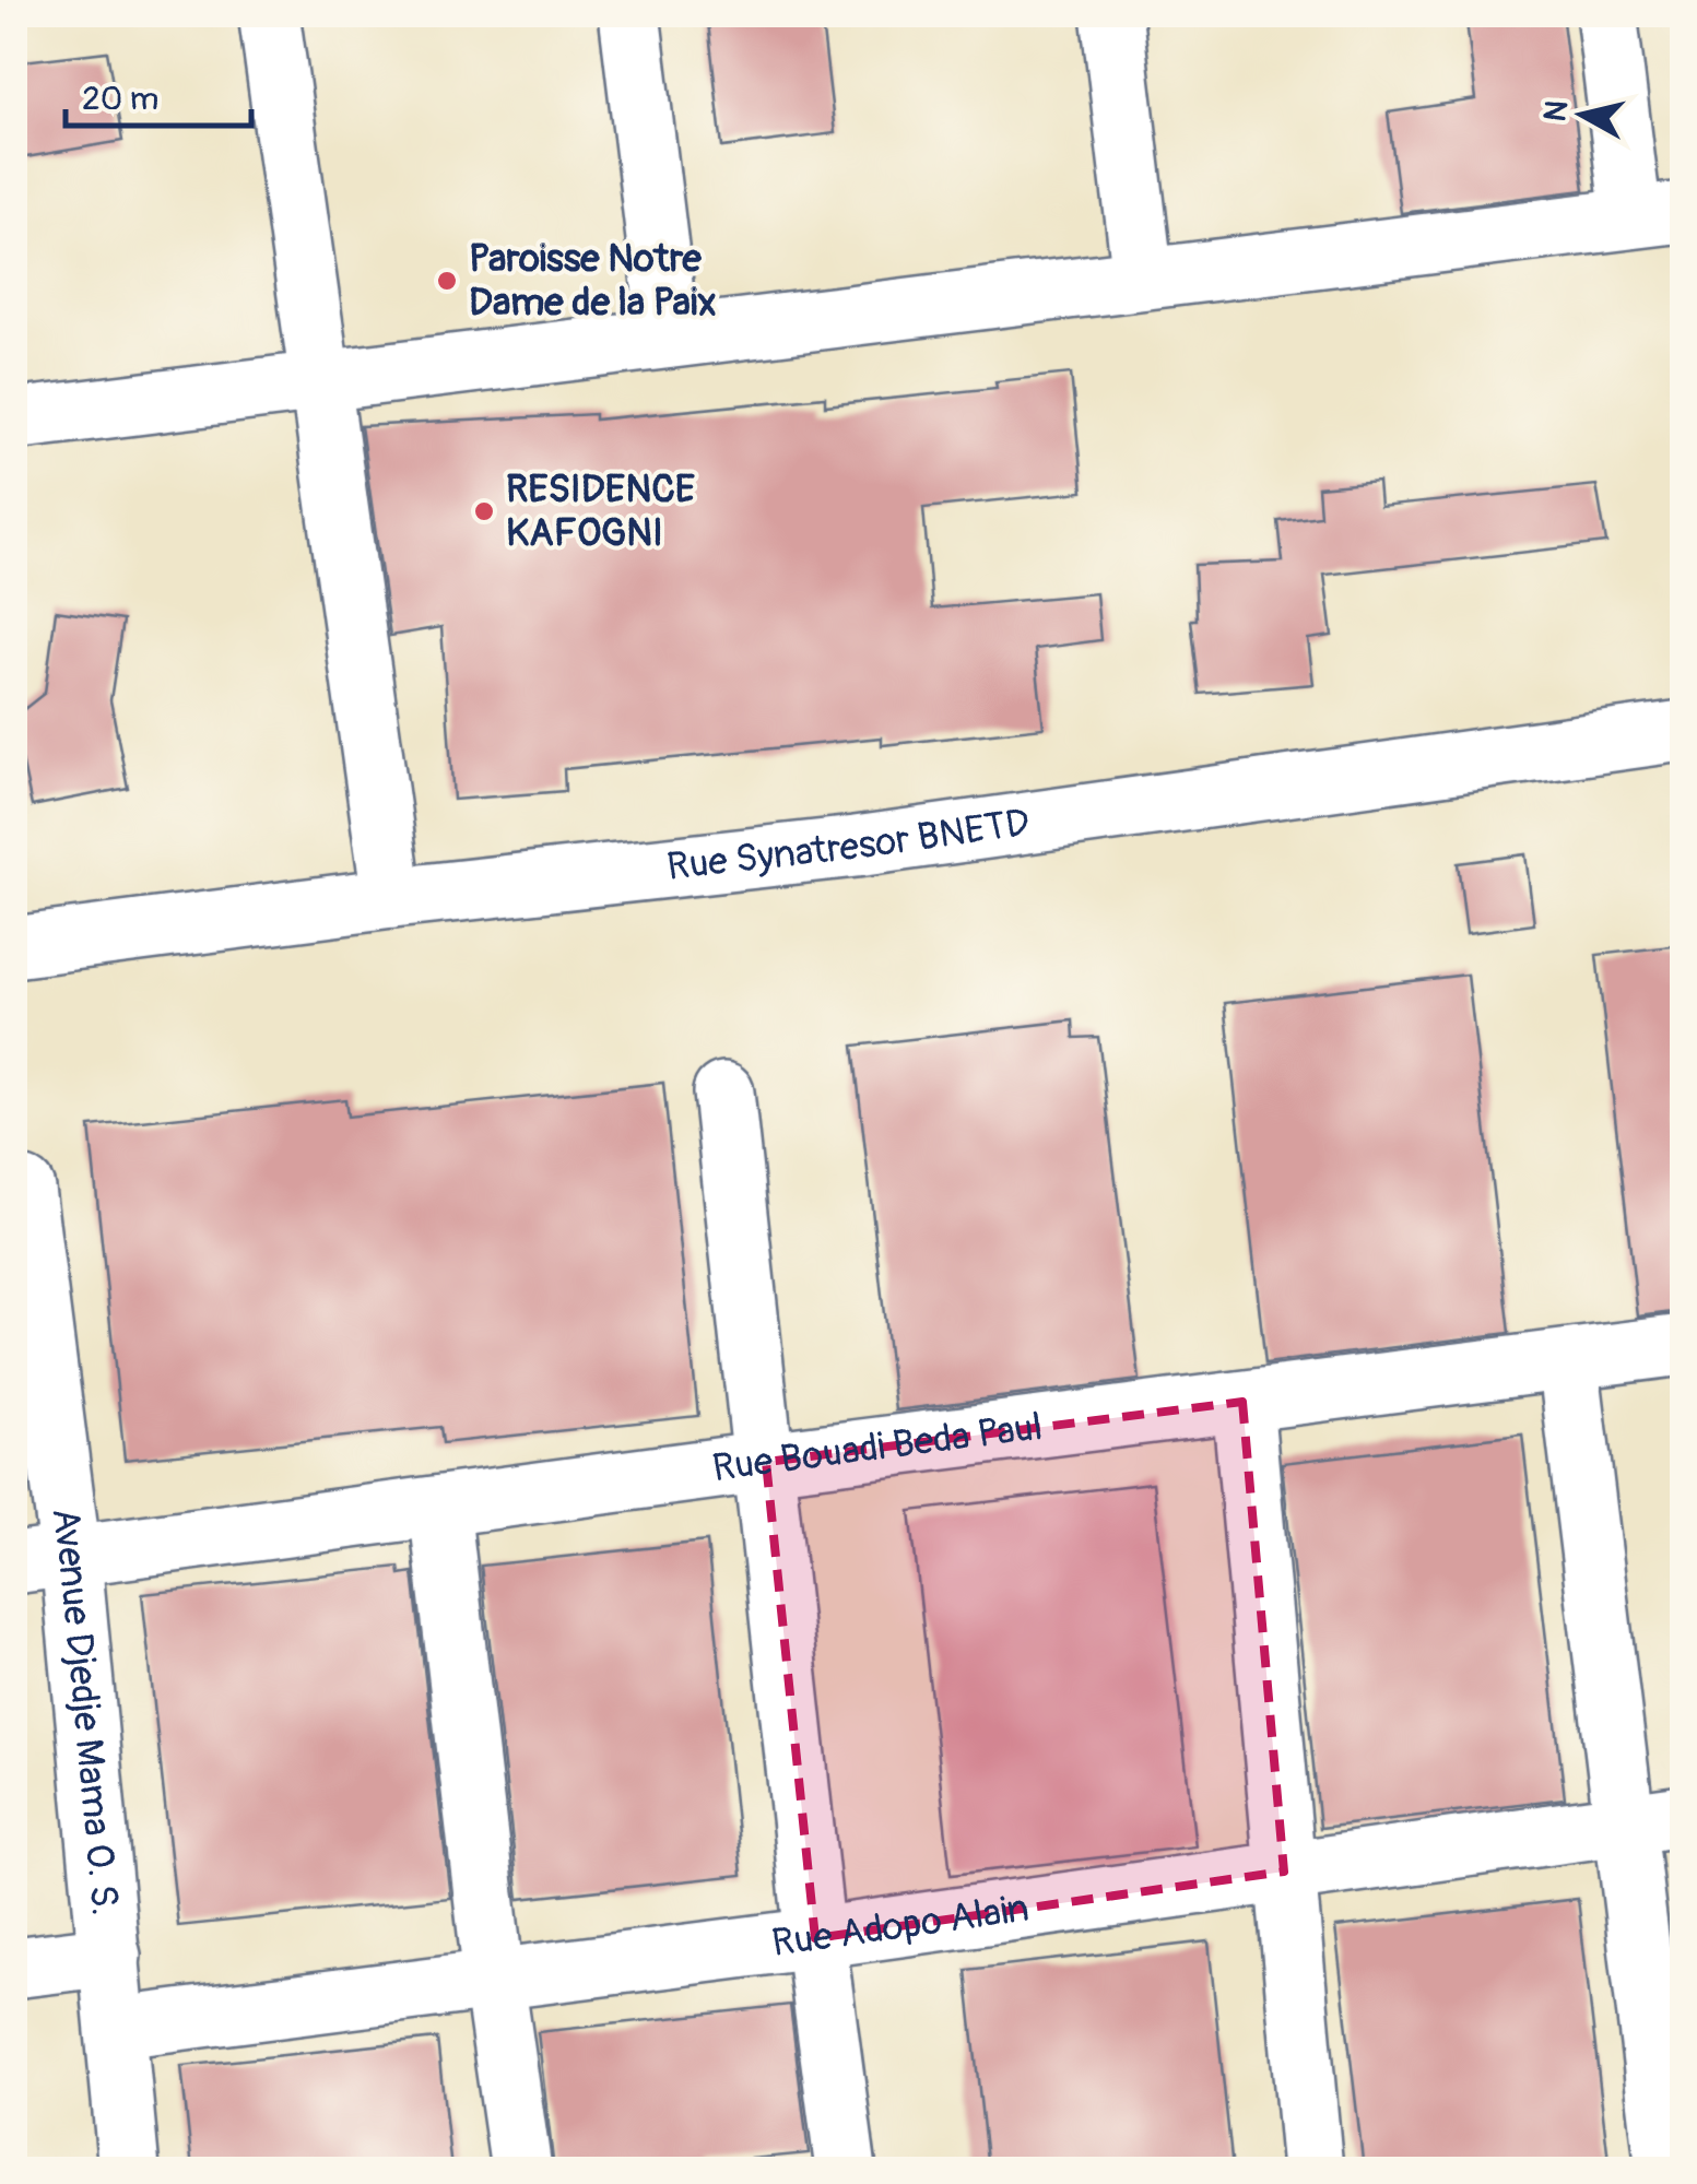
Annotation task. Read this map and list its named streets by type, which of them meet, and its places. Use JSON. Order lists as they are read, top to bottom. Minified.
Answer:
{"streets":{"street":["Rue Synatresor BNETD","Rue Bouadi Beda Paul","Avenue Djedje Mama O. S.","Rue Adopo Alain"]},"crossings":[["Rue Bouadi Beda Paul","Avenue Djedje Mama O. S."],["Avenue Djedje Mama O. S.","Rue Adopo Alain"]],"places":["Paroisse Notre Dame de la Paix","RESIDENCE KAFOGNI"],"scale_bar":"20 m","north":"left"}
